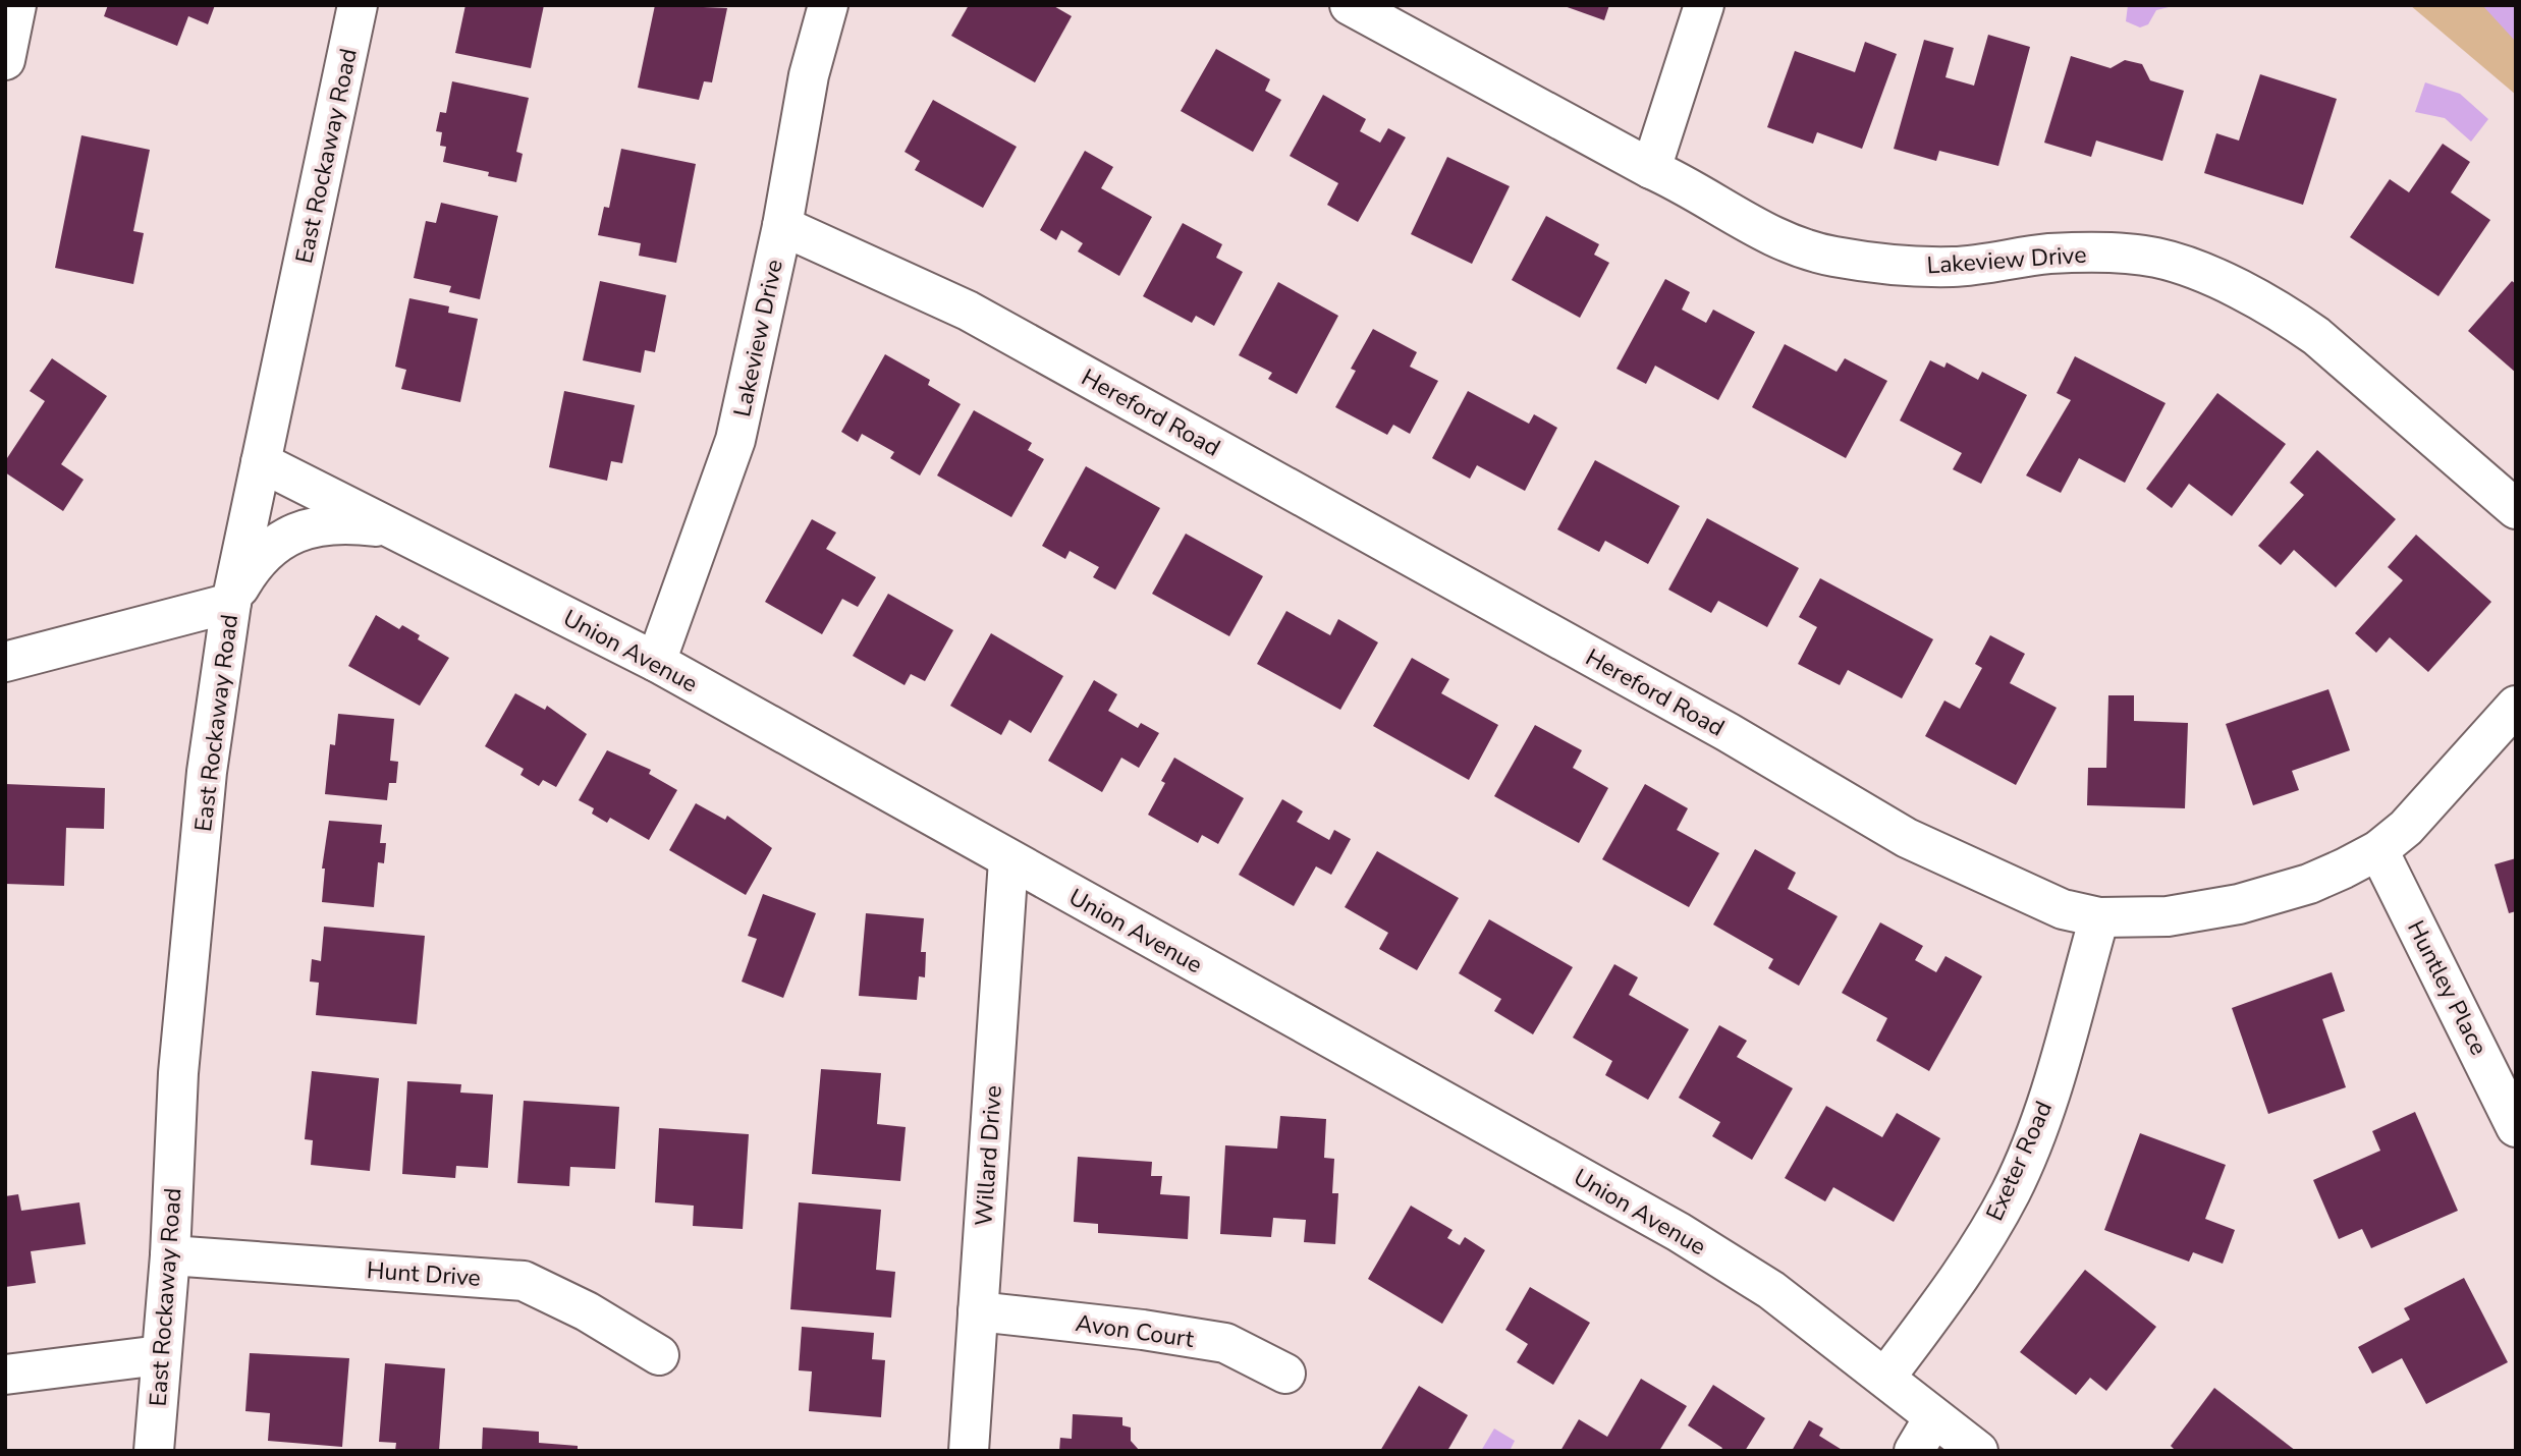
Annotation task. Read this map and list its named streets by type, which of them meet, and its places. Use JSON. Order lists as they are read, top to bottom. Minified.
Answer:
{"streets":{"street":["East Rockaway Road","Lakeview Drive","Hereford Road","Union Avenue","Huntley Place","Willard Drive","Exeter Road","Hunt Drive","Avon Court"]},"crossings":[["East Rockaway Road","Union Avenue"],["East Rockaway Road","Hunt Drive"],["Lakeview Drive","Hereford Road"],["Lakeview Drive","Union Avenue"],["Hereford Road","Huntley Place"],["Hereford Road","Exeter Road"],["Union Avenue","Willard Drive"],["Union Avenue","Exeter Road"],["Willard Drive","Avon Court"]]}
